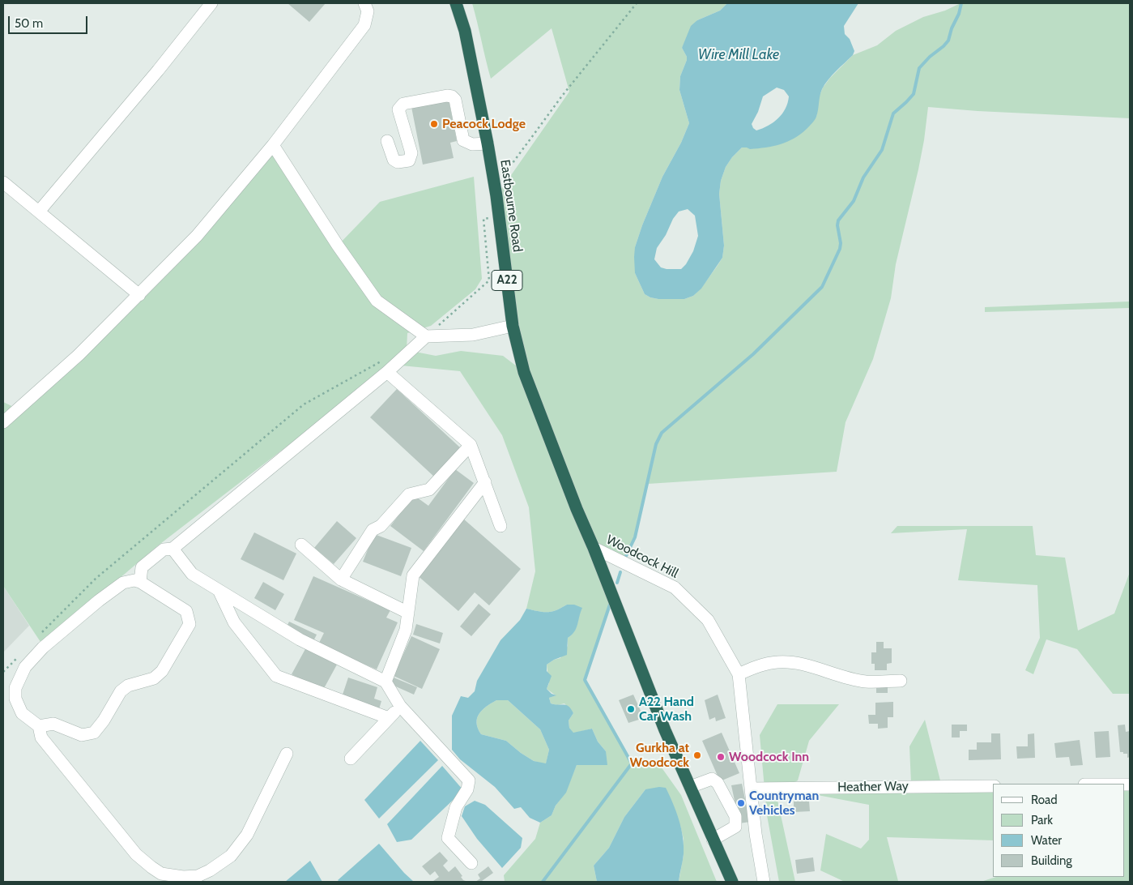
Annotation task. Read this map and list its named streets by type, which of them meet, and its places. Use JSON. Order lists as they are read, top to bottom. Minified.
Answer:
{"streets":{"highway":["Eastbourne Road","A22","Woodcock Hill"],"street":["Heather Way"]},"crossings":[["Eastbourne Road","Woodcock Hill"],["Woodcock Hill","Heather Way"]],"water":["Wire Mill Lake"],"places":["Peacock Lodge","A22 Hand Car Wash","Gurkha at Woodcock","Woodcock Inn","Countryman Vehicles"],"legend":["Road","Park","Water","Building"],"scale_bar":"50 m"}
